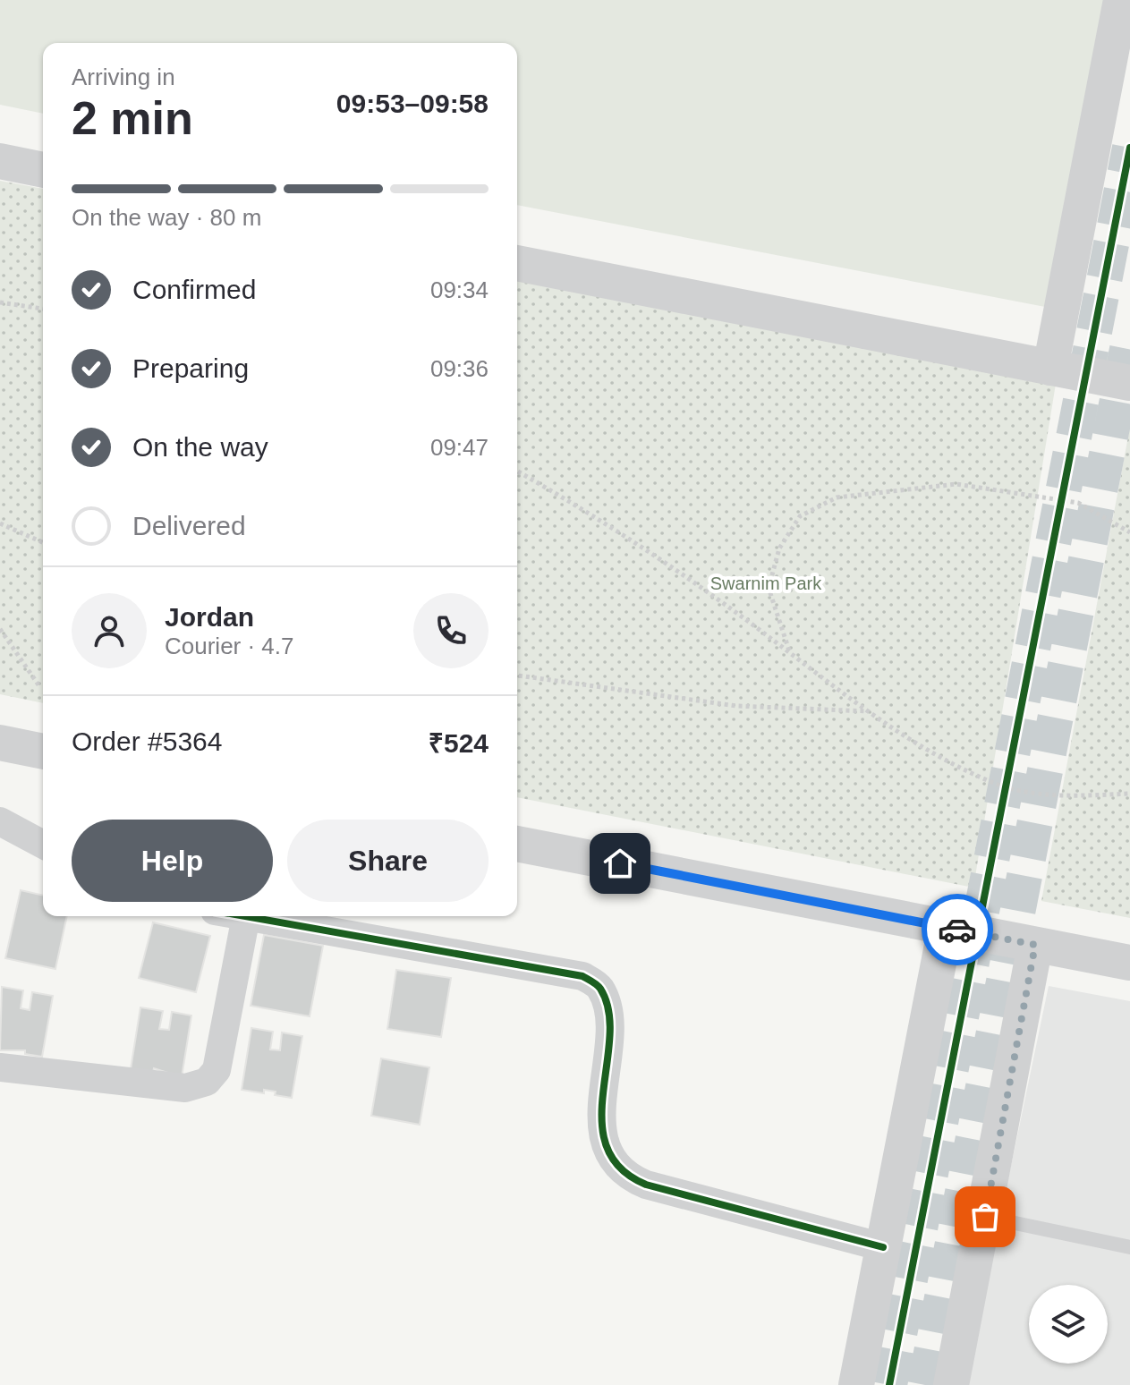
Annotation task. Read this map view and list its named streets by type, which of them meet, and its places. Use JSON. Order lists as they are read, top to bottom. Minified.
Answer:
{"parks":["Swarnim Park"],"page":{"heading":["2 min","Arriving in","09:53–09:58"],"panel":["Jordan","Courier · 4.7","Order #5364","₹524"],"bar":"On the way · 80 m","list":[["Confirmed","09:34"],["Preparing","09:36"],["On the way","09:47"],"Delivered"],"buttons":["Help","Share"]}}
